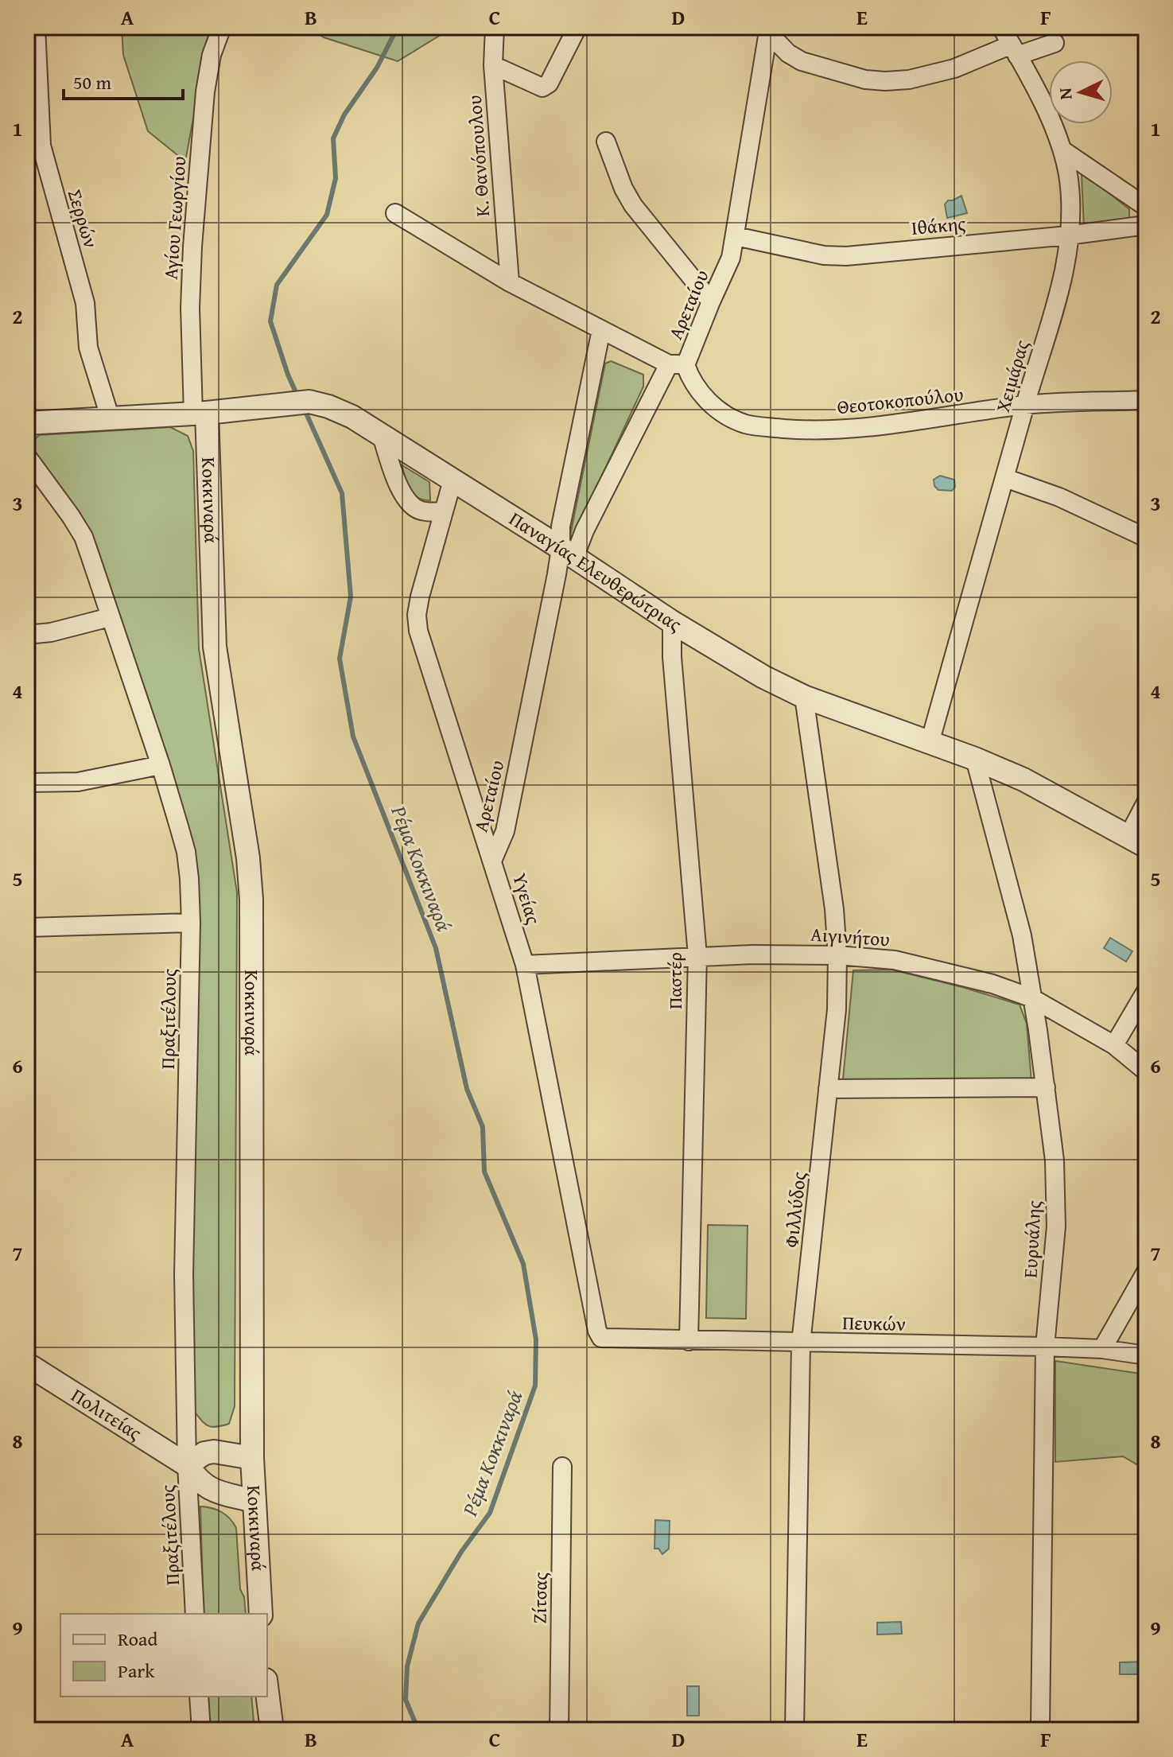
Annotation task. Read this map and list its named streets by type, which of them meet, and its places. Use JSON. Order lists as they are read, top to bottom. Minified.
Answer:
{"streets":{"street":["Κ. Θανόπουλου","Αγίου Γεωργίου","Σερρών","Ιθάκης","Αρεταίου","Χειμάρας","Θεοτοκοπούλου","Κοκκιναρά","Παναγίας Ελευθερώτριας","Υγείας","Αιγινήτου","Παστέρ","Πραξιτέλους","Φιλλύδος","Ευρυάλης","Πευκών","Πολιτείας","Ζίτσας"]},"crossings":[["Αγίου Γεωργίου","Κοκκιναρά"],["Αγίου Γεωργίου","Παναγίας Ελευθερώτριας"],["Σερρών","Παναγίας Ελευθερώτριας"],["Ιθάκης","Αρεταίου"],["Ιθάκης","Χειμάρας"],["Αρεταίου","Θεοτοκοπούλου"],["Αρεταίου","Παναγίας Ελευθερώτριας"],["Αρεταίου","Υγείας"],["Χειμάρας","Θεοτοκοπούλου"],["Χειμάρας","Παναγίας Ελευθερώτριας"],["Κοκκιναρά","Παναγίας Ελευθερώτριας"],["Κοκκιναρά","Πολιτείας"],["Παναγίας Ελευθερώτριας","Υγείας"],["Παναγίας Ελευθερώτριας","Παστέρ"],["Παναγίας Ελευθερώτριας","Φιλλύδος"],["Παναγίας Ελευθερώτριας","Ευρυάλης"],["Υγείας","Αιγινήτου"],["Υγείας","Πευκών"],["Αιγινήτου","Παστέρ"],["Αιγινήτου","Φιλλύδος"],["Αιγινήτου","Ευρυάλης"],["Παστέρ","Πευκών"],["Πραξιτέλους","Πολιτείας"],["Φιλλύδος","Πευκών"],["Ευρυάλης","Πευκών"]],"water":["Ρέμα Κοκκιναρά"],"legend":["Road","Park"],"scale_bar":"50 m","north":"left","grid":{"columns":["A","B","C","D","E","F"],"rows":["1","2","3","4","5","6","7","8","9"]}}
